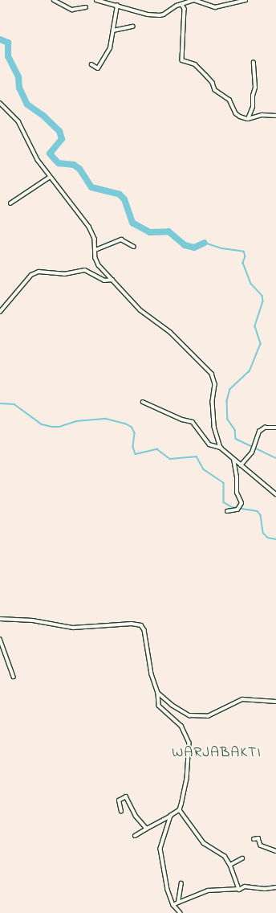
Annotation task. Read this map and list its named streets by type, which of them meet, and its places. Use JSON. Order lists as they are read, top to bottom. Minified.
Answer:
{"districts":["WARJABAKTI"]}
